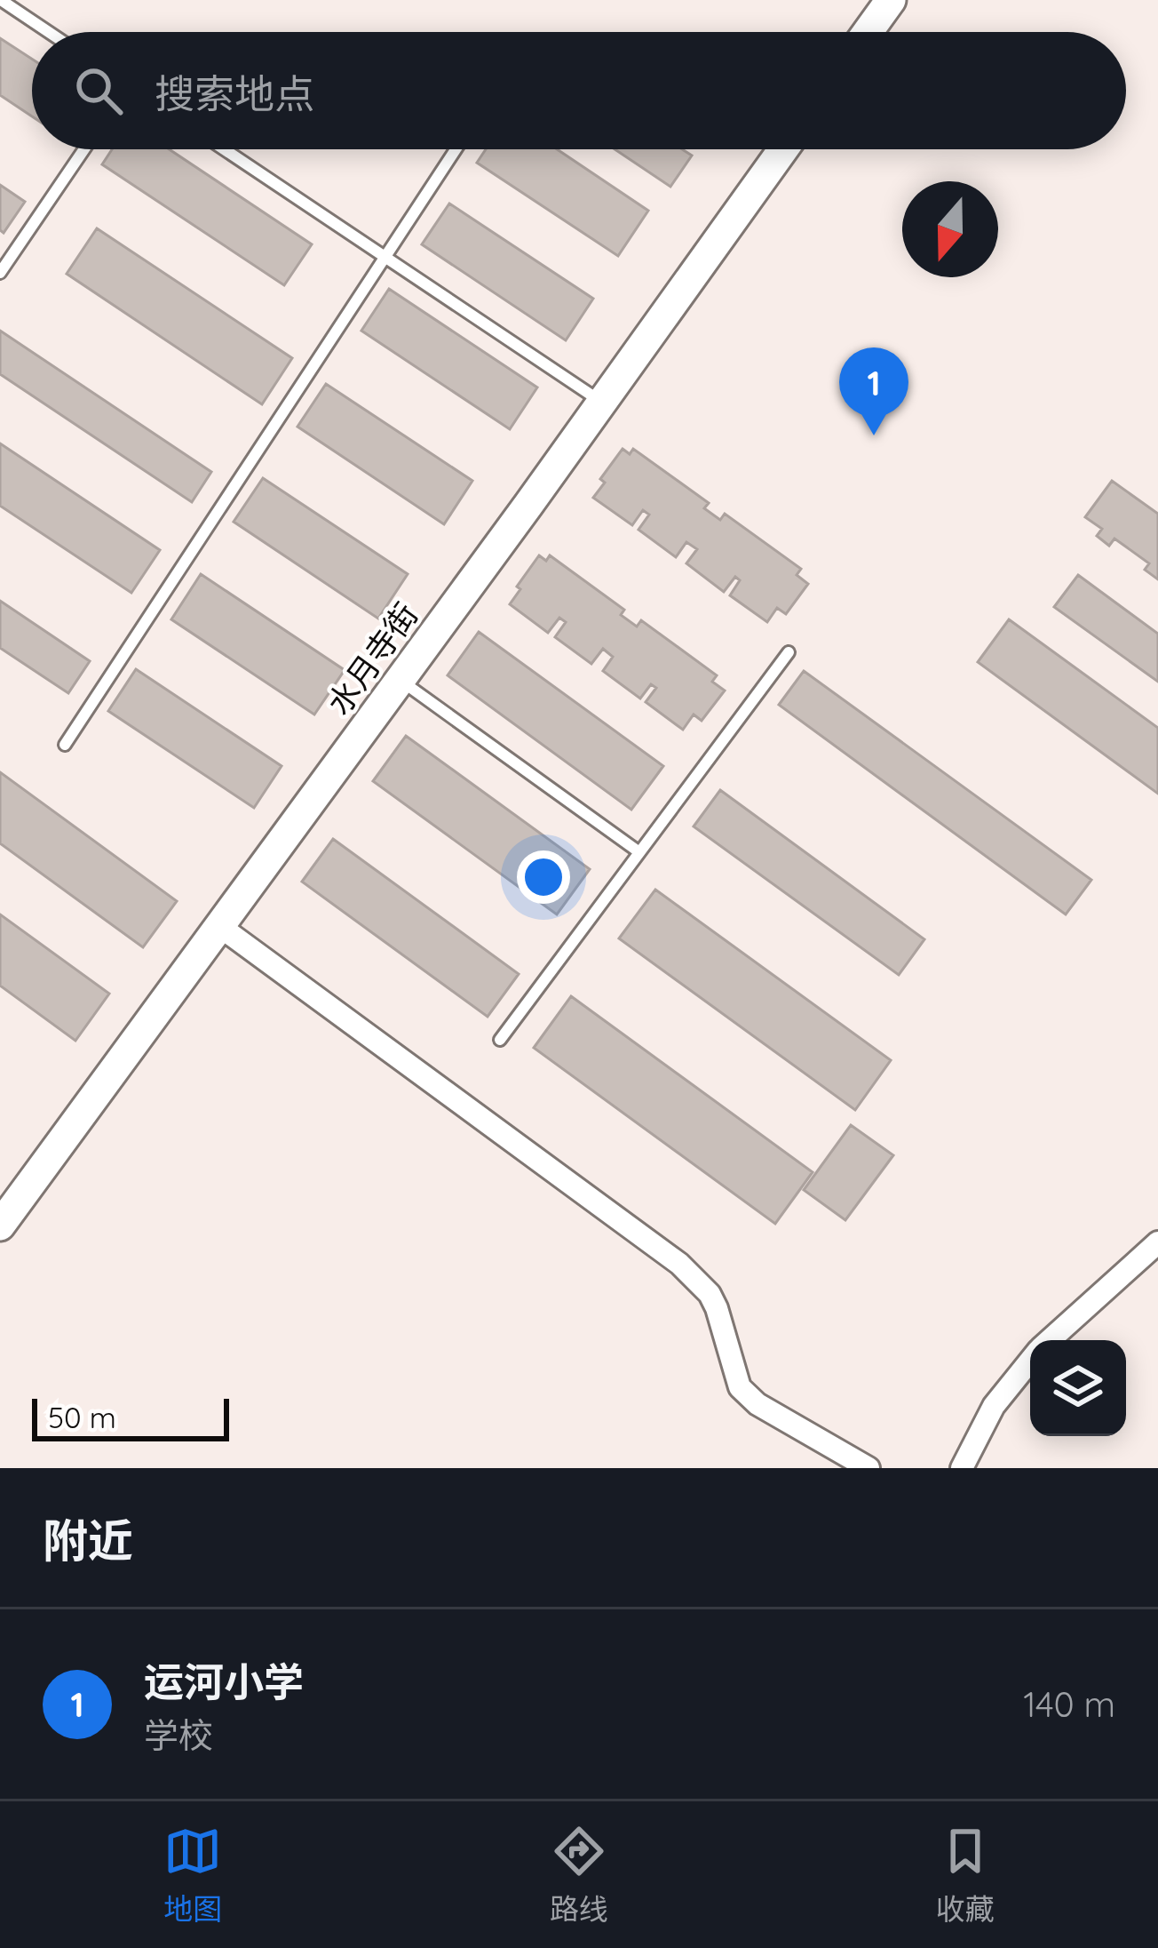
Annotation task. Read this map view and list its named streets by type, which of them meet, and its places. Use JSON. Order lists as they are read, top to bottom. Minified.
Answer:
{"streets":{"street":["水月寺街"]},"scale_bar":"50 m","north":"bottom","page":{"search":"搜索地点","pins":"1","scale":"50 m","heading":"附近","list":[{"mark":"1","name":"运河小学","note":"学校","value":"140 m"}],"nav":["地图","路线","收藏"]}}
